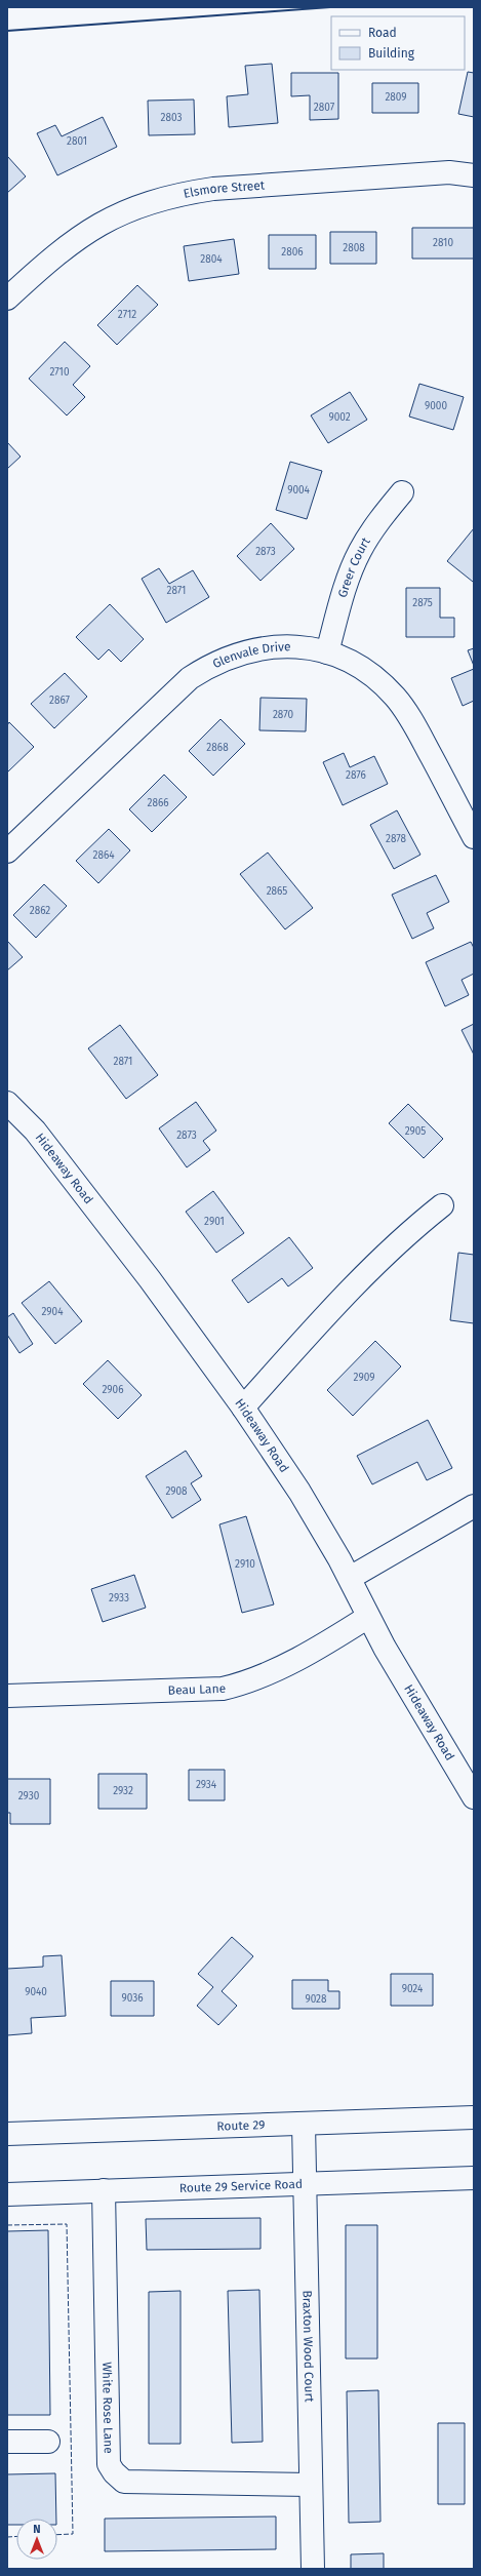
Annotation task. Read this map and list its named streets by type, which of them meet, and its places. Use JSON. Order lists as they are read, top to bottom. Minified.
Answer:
{"streets":{"street":["Elsmore Street","Greer Court","Glenvale Drive","Hideaway Road","Beau Lane","Route 29","Route 29 Service Road","Braxton Wood Court","White Rose Lane"]},"crossings":[["Greer Court","Glenvale Drive"],["Hideaway Road","Beau Lane"],["Route 29","Braxton Wood Court"],["Route 29 Service Road","Braxton Wood Court"],["Route 29 Service Road","White Rose Lane"],["Braxton Wood Court","White Rose Lane"]],"house_numbers":["2809","2807","2803","2801","2810","2808","2806","2804","2712","2710","9000","9002","9004","2873","2871","2875","2867","2870","2868","2876","2866","2878","2864","2865","2862","2871","2905","2873","2901","2904","2909","2906","2908","2910","2933","2934","2932","2930","9024","9040","9036","9028"],"legend":["Road","Building"],"north":"top"}
